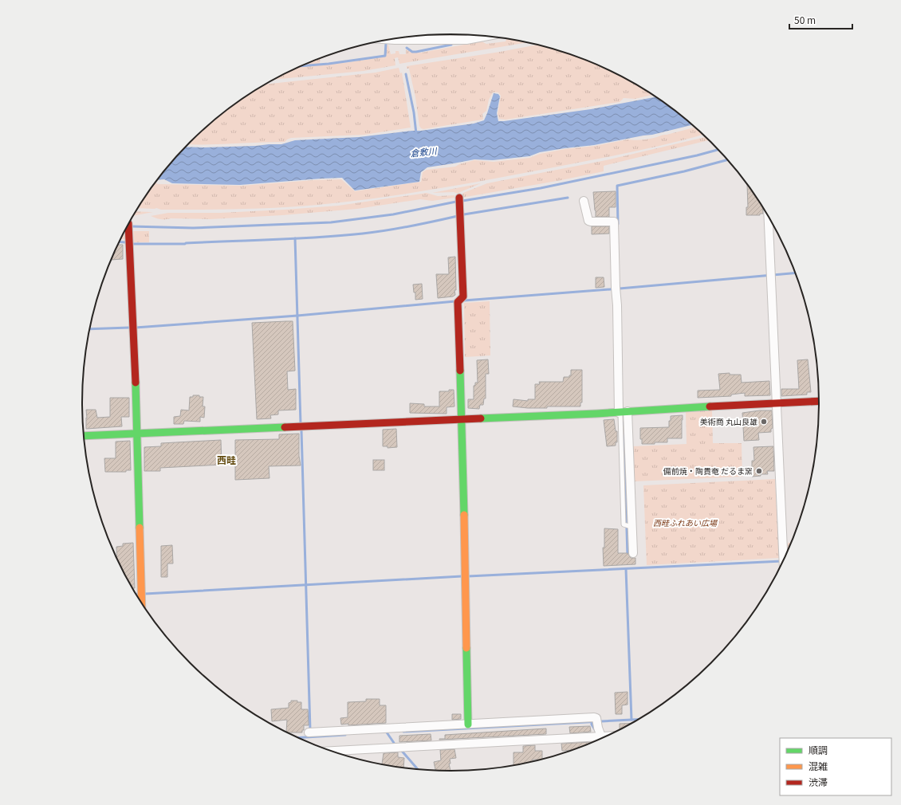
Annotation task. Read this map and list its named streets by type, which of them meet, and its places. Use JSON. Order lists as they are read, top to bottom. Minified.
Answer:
{"districts":["西畦"],"water":["倉敷川"],"parks":["西畦ふれあい広場"],"places":["美術商 丸山良雄","備前焼・陶貴奄 だるま窯"],"legend":["順調","混雑","渋滞"],"scale_bar":"50 m"}
